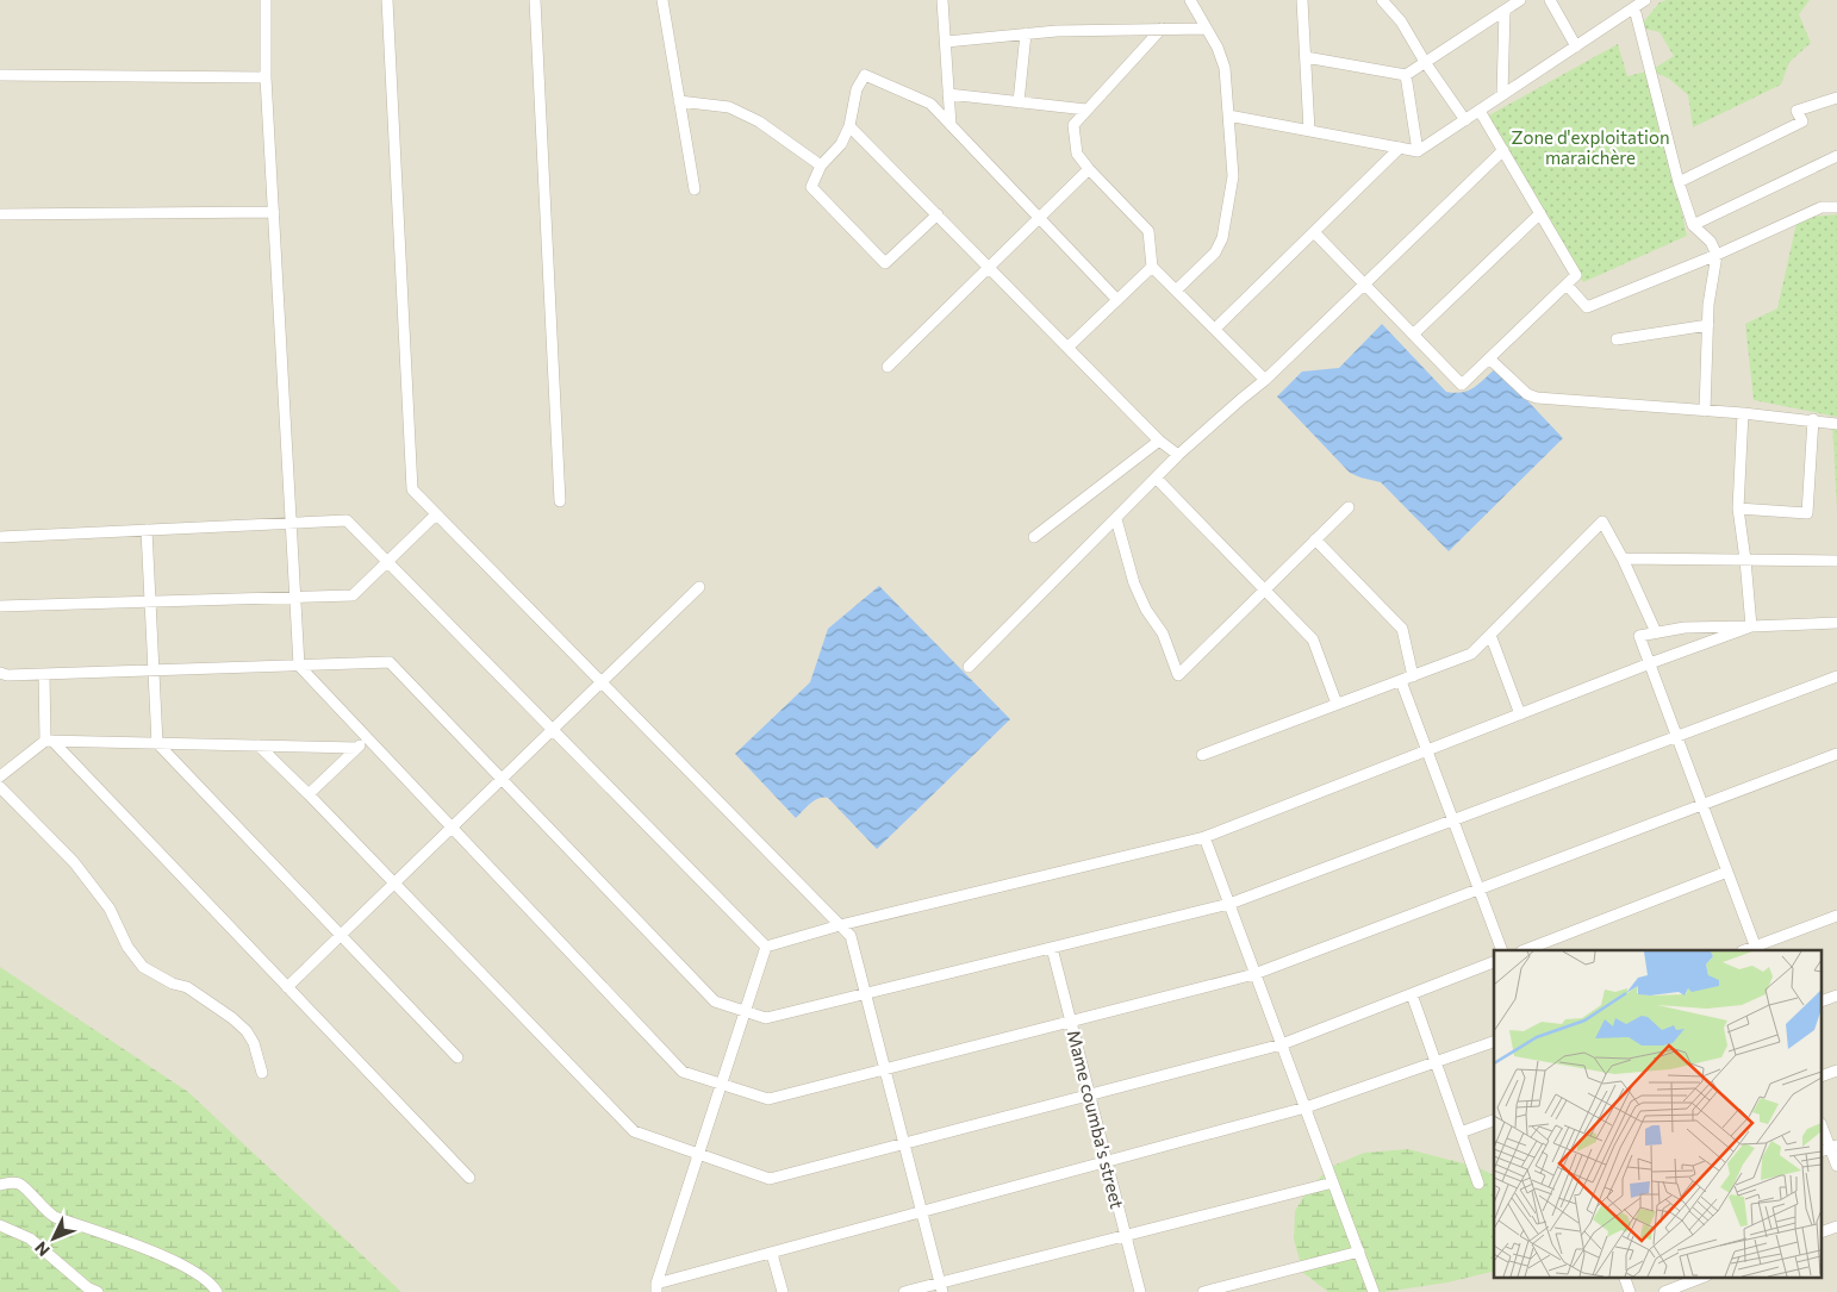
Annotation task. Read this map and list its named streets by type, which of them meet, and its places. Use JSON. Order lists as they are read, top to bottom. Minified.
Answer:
{"streets":{"street":["Mame coumba's street"]},"parks":["Zone d'exploitation maraichère"],"north":"bottom left"}
